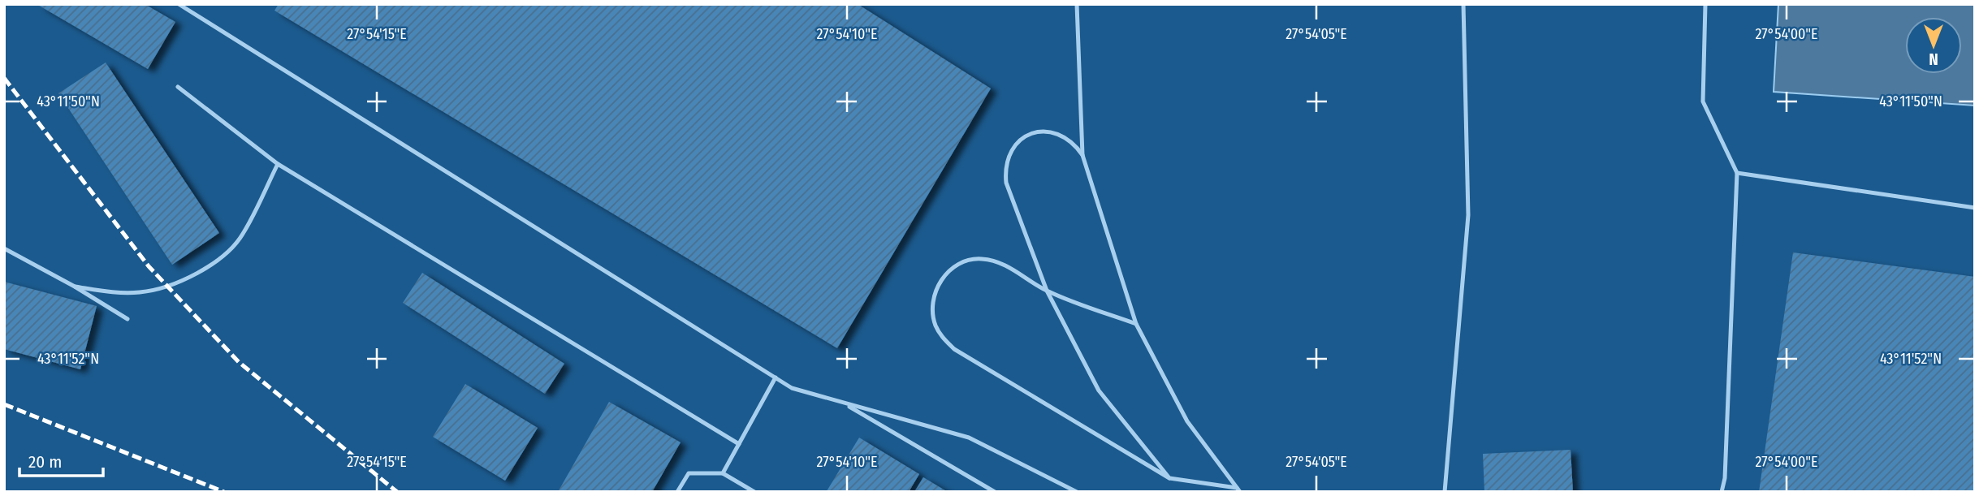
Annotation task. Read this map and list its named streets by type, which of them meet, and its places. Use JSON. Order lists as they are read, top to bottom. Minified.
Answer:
{"scale_bar":"20 m","north":"bottom","coordinates":["27°54'15\"E","27°54'10\"E","27°54'05\"E","27°54'00\"E","43°11'50\"N","43°11'52\"N"]}
